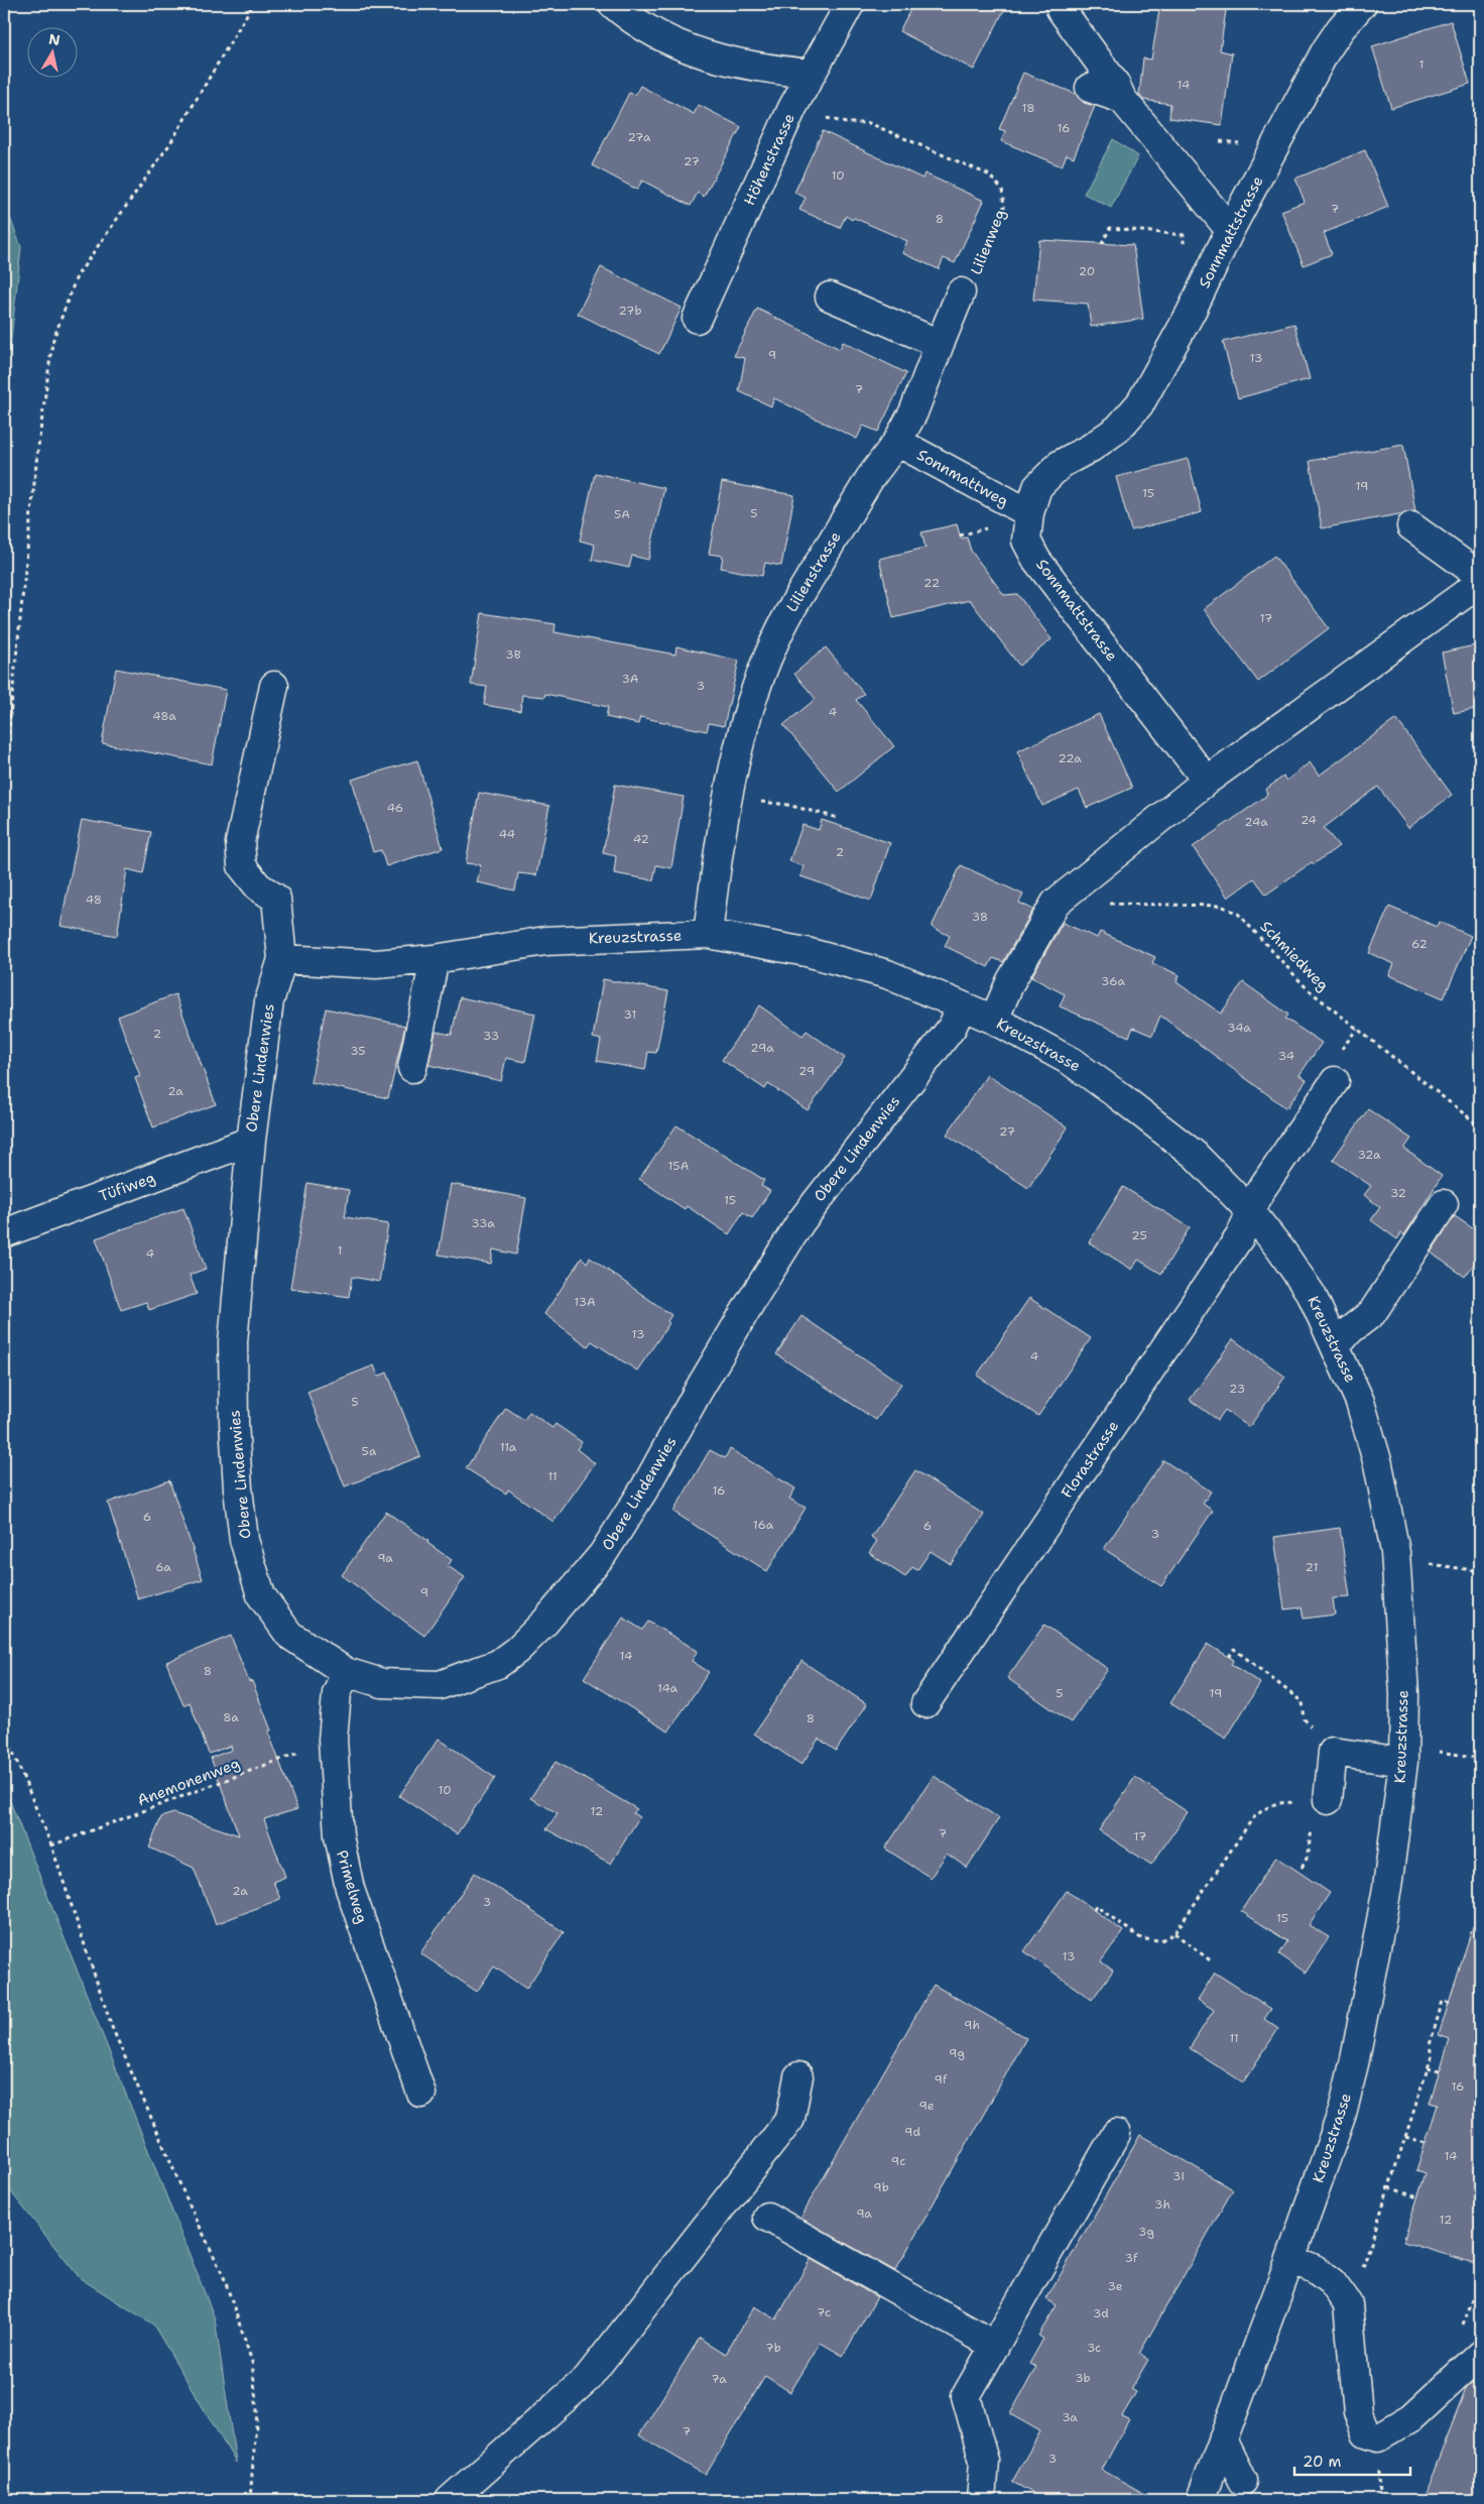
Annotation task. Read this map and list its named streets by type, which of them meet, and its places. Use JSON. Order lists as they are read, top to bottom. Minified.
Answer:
{"streets":{"street":["Höhenstrasse","Sonnmattstrasse","Lilienweg","Sonnmattweg","Lilienstrasse","Kreuzstrasse","Obere Lindenwies","Tüfiweg","Florastrasse","Primelweg"],"path":["Schmiedweg","Anemonenweg"]},"crossings":[["Höhenstrasse","Lilienweg"],["Sonnmattstrasse","Sonnmattweg"],["Lilienweg","Lilienstrasse"],["Sonnmattweg","Lilienstrasse"],["Lilienstrasse","Kreuzstrasse"],["Kreuzstrasse","Obere Lindenwies"],["Kreuzstrasse","Florastrasse"],["Obere Lindenwies","Tüfiweg"],["Obere Lindenwies","Primelweg"],["Anemonenweg","Primelweg"]],"house_numbers":["1","14","18","16","27a","27","10","7","8","20","27b","9","13","7","19","15","5","5A","22","17","3B","3A","3","4","48a","22a","46","24","24a","44","42","2","48","38","62","36a","31","34a","2","33","29a","35","34","29","2a","27","32a","15A","32","15","33a","25","1","4","13A","13","4","23","5","11a","5a","11","16","6","16a","6","3","9a","6a","21","9","14","8","14a","5","19","8a","8","10","12","7","17","2a","3","15","13","9h","11","9g","9f","16","9e","9d","14","9c","3i","9b","3h","9a","12","3g","3f","3e","7c","3d","7b","3c","3b","7a","3a","7","3"],"scale_bar":"20 m","north":"top"}
